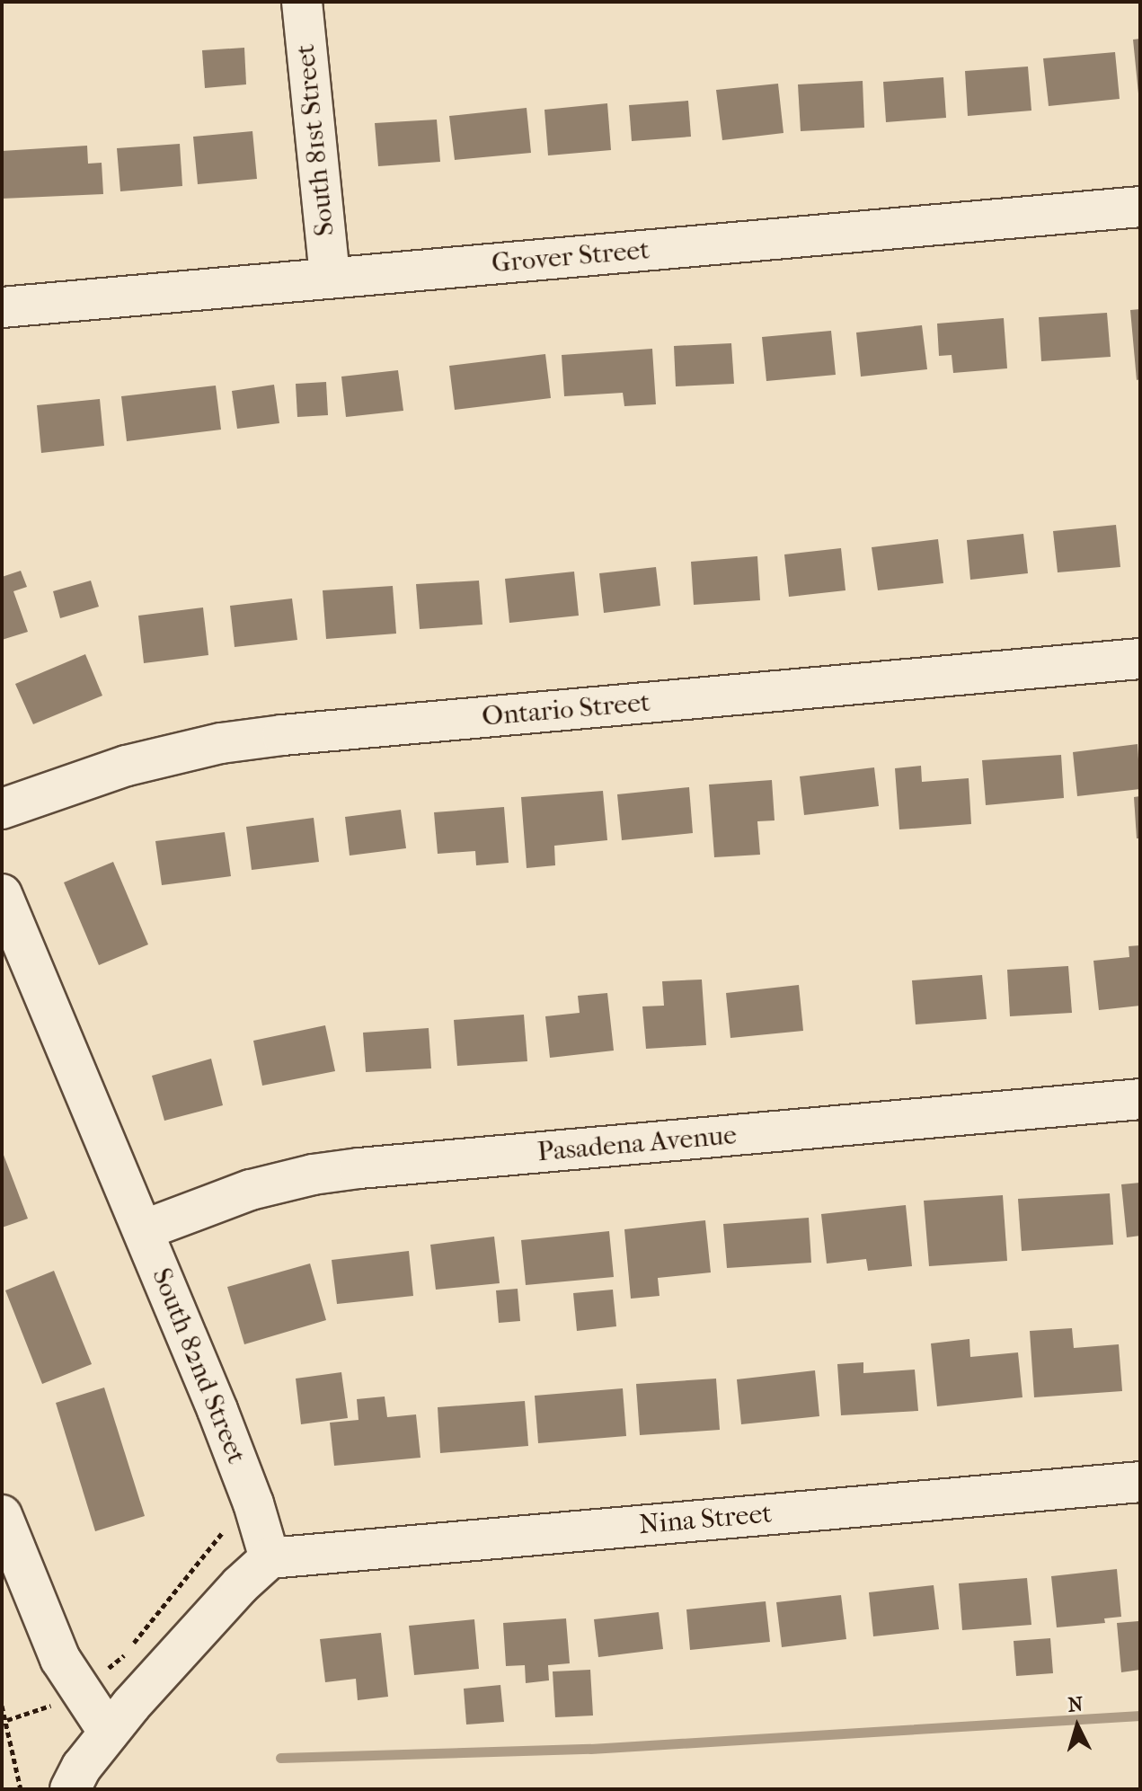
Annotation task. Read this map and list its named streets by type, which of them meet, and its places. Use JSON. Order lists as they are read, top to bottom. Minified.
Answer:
{"streets":{"street":["South 81st Street","Grover Street","Ontario Street","Pasadena Avenue","South 82nd Street","Nina Street"]},"crossings":[["South 81st Street","Grover Street"],["Pasadena Avenue","South 82nd Street"],["South 82nd Street","Nina Street"]],"north":"top"}
